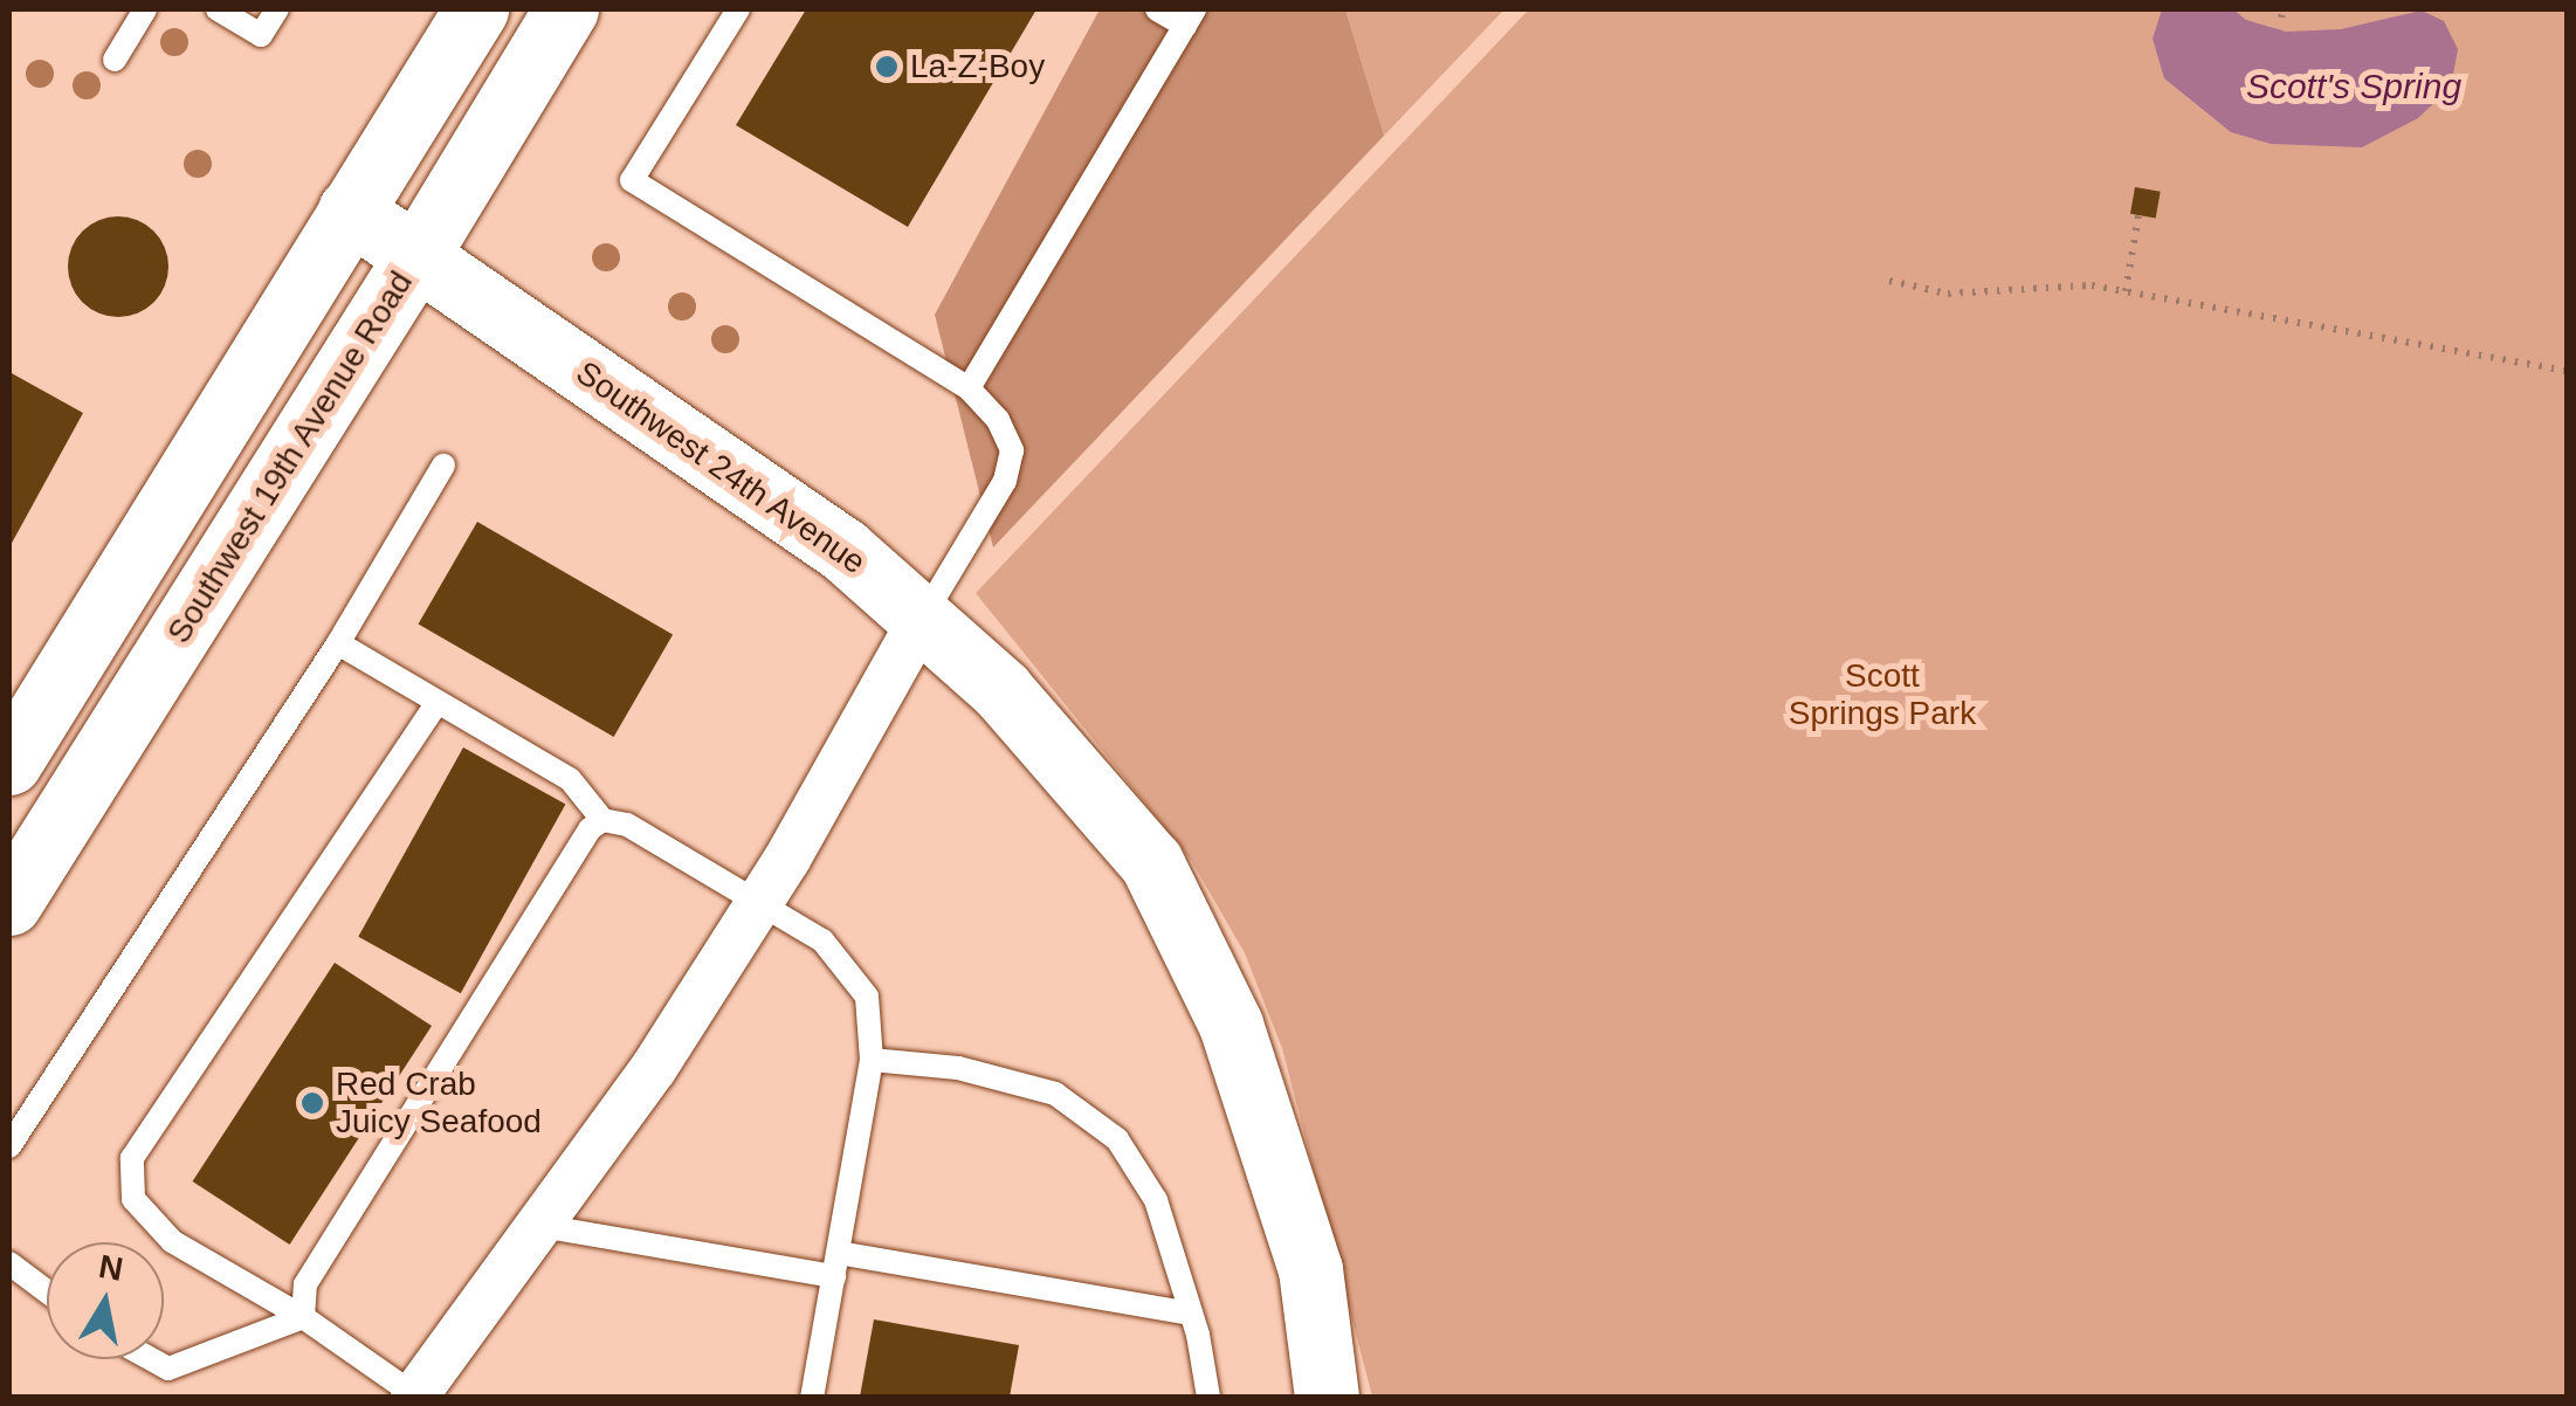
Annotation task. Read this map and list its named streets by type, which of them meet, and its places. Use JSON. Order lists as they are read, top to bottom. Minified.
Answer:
{"streets":{"main road":["Southwest 19th Avenue Road","Southwest 24th Avenue"]},"crossings":[["Southwest 19th Avenue Road","Southwest 24th Avenue"]],"water":["Scott's Spring"],"parks":["Scott Springs Park"],"places":["La-Z-Boy","Red Crab Juicy Seafood"],"north":"top"}
